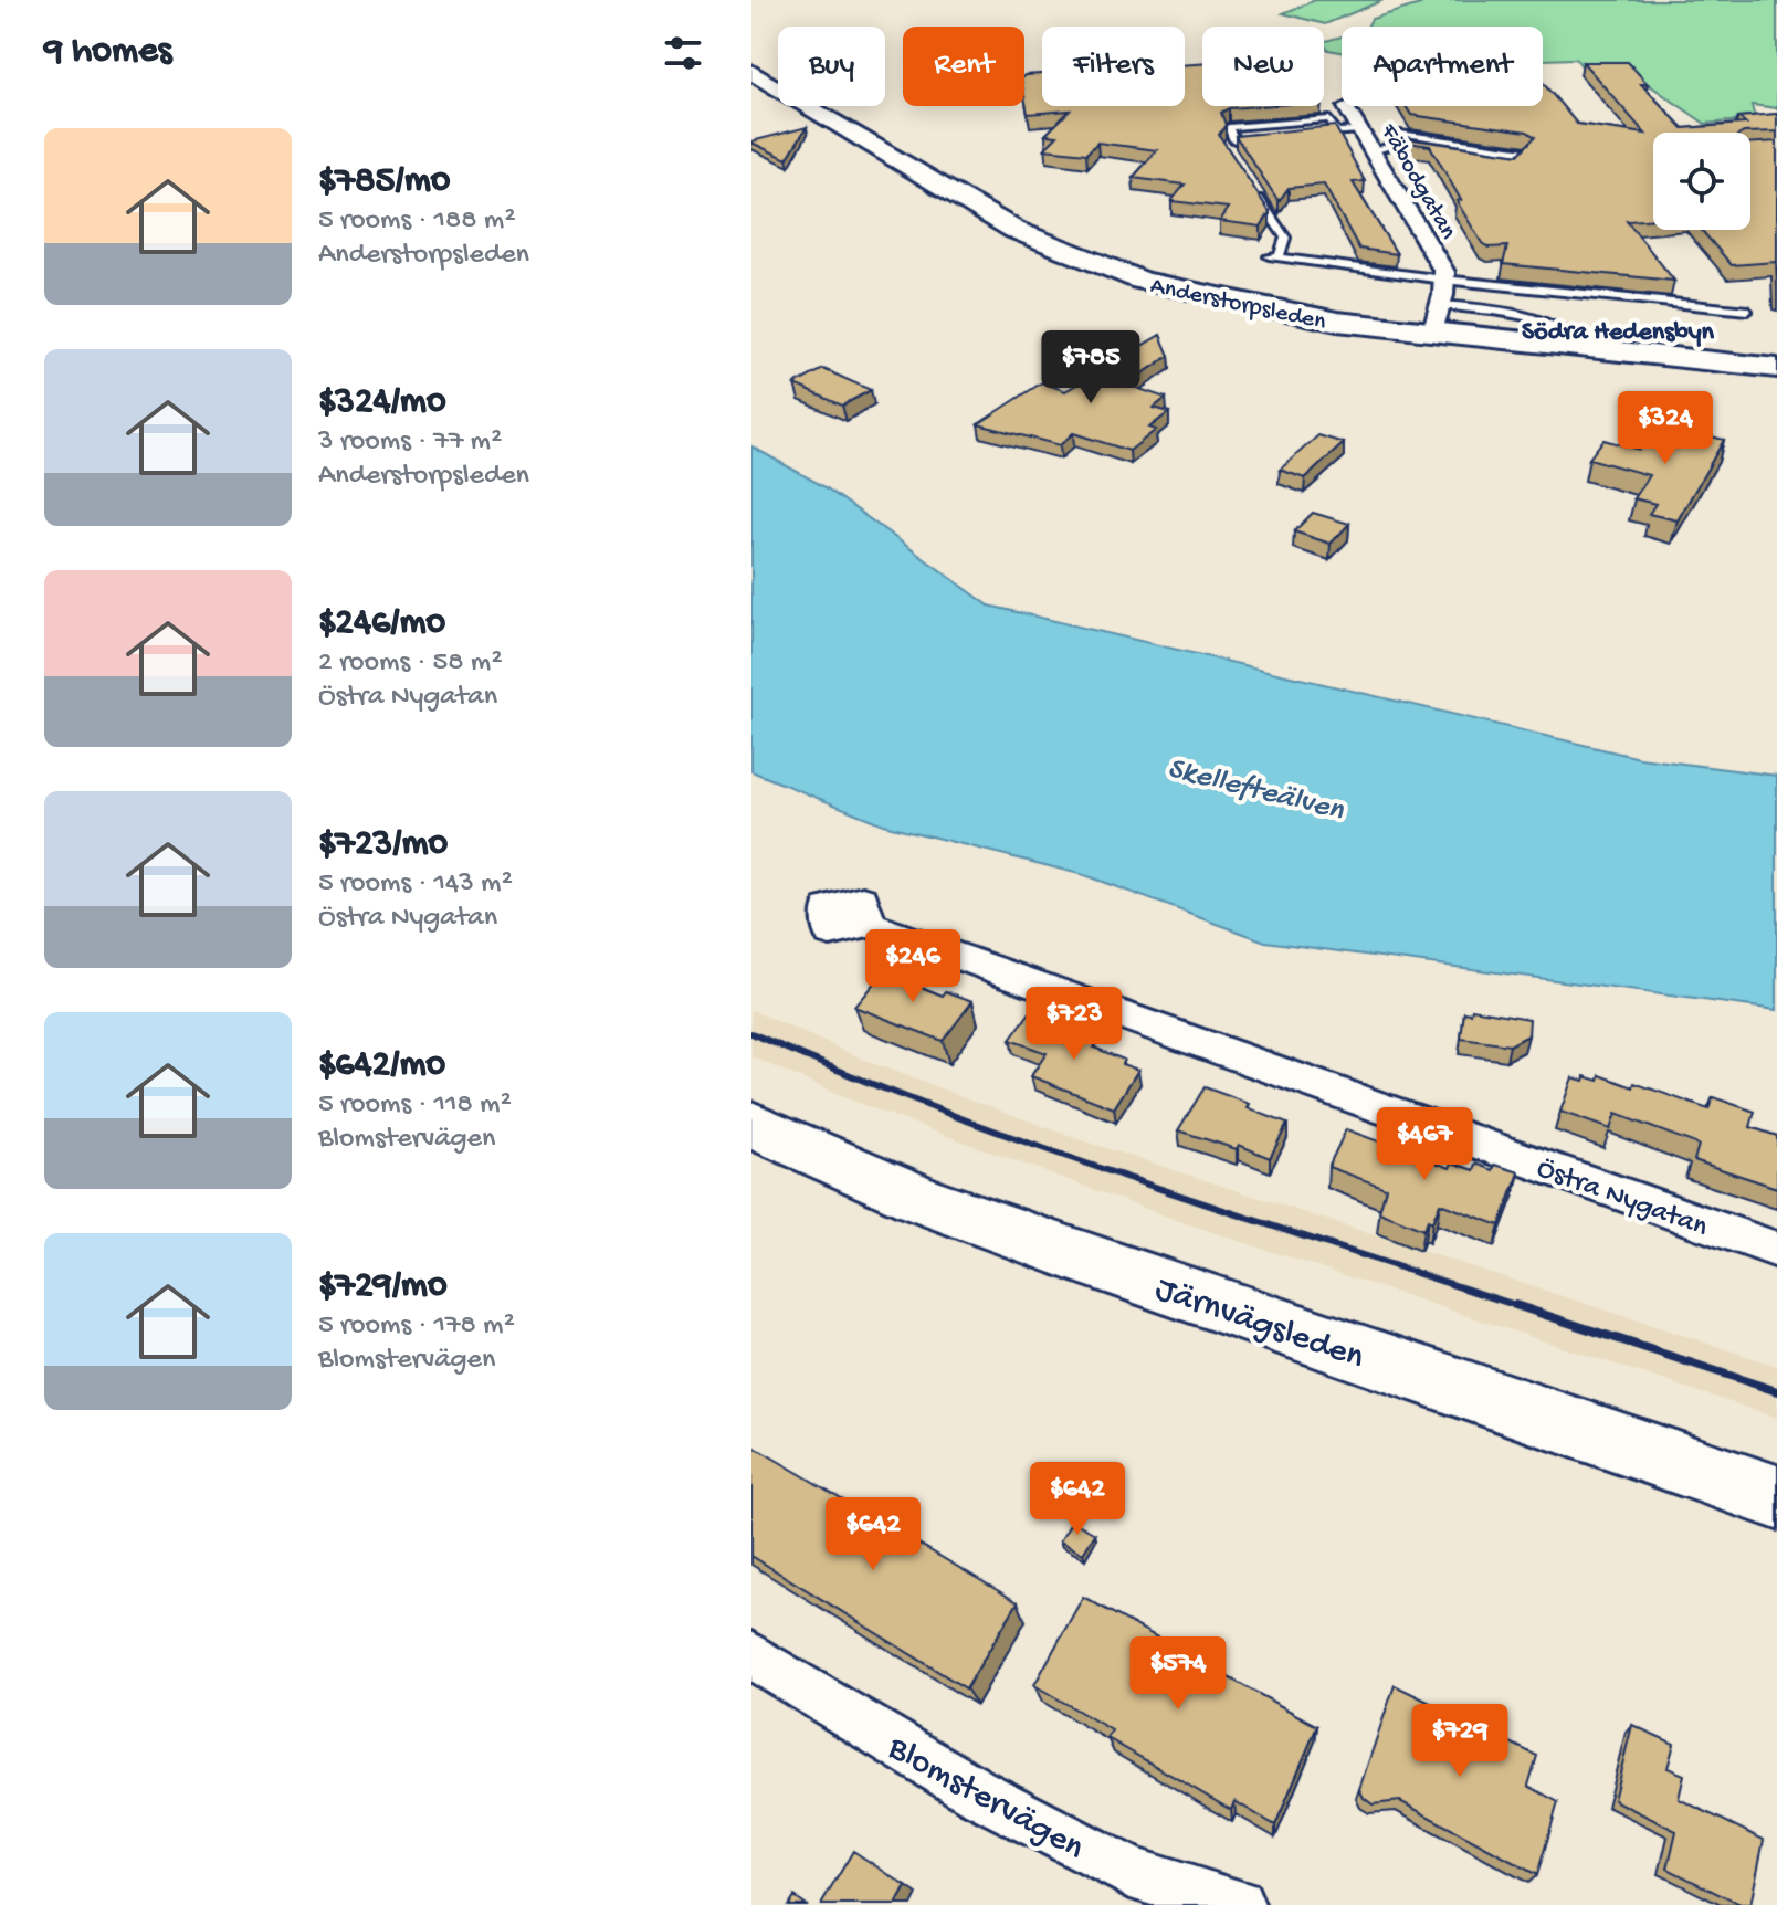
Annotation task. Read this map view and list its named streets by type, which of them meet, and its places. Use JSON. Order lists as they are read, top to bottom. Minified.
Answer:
{"streets":{"main road":["Anderstorpsleden","Järnvägsleden"],"street":["Fäbodgatan","Östra Nygatan","Blomstervägen"]},"crossings":[["Fäbodgatan","Anderstorpsleden"]],"districts":["Södra Hedensbyn"],"water":["Skellefteälven"],"page":{"heading":"9 homes","chip":["Buy","Rent","Filters","New","Apartment"],"list":[{"name":"$785/mo","note":"5 rooms · 188 m² · Anderstorpsleden"},{"name":"$324/mo","note":"3 rooms · 77 m² · Anderstorpsleden"},{"name":"$246/mo","note":"2 rooms · 58 m² · Östra Nygatan"},{"name":"$723/mo","note":"5 rooms · 143 m² · Östra Nygatan"},{"name":"$642/mo","note":"5 rooms · 118 m² · Blomstervägen"},{"name":"$729/mo","note":"5 rooms · 178 m² · Blomstervägen"}],"price":["$785","$324","$246","$723","$467","$642","$642","$574","$729"]}}
